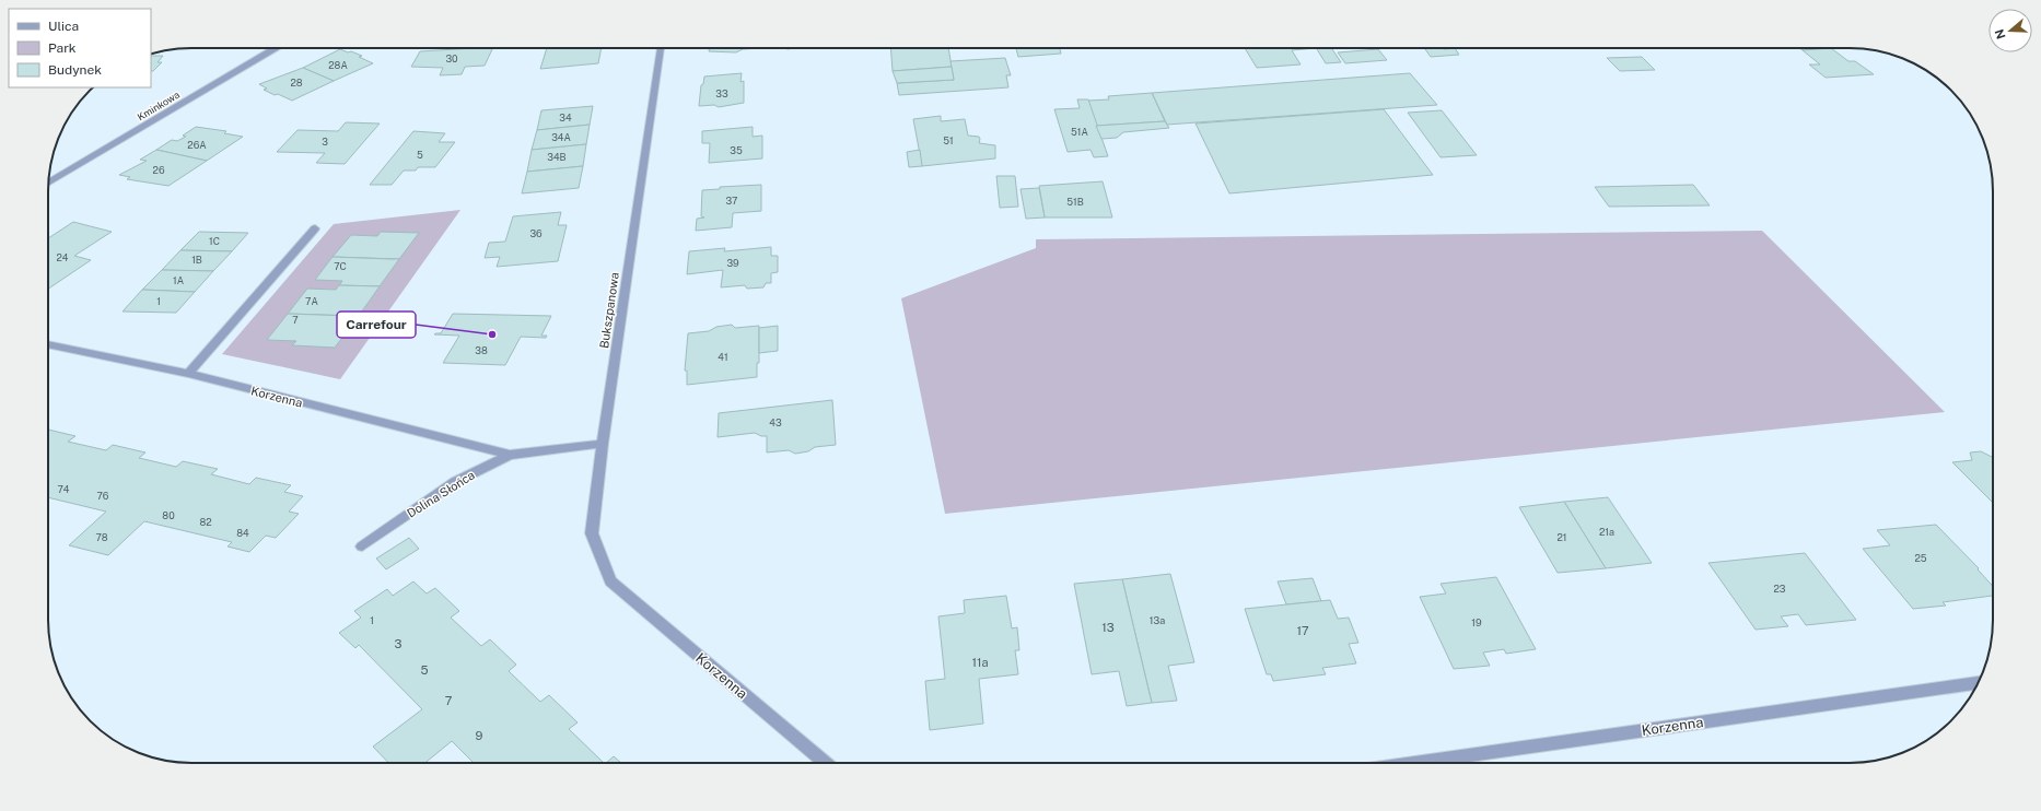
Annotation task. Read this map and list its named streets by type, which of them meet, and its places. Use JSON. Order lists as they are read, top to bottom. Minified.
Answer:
{"streets":{"street":["Kminkowa","Bukszpanowa","Korzenna","Dolina Słońca"]},"crossings":[["Bukszpanowa","Korzenna"],["Bukszpanowa","Dolina Słońca"],["Korzenna","Dolina Słońca"]],"places":["Carrefour"],"house_numbers":["30","28A","28","33","34","51A","34A","51","3","26A","35","5","34B","26","37","51B","36","1C","24","1B","39","7C","1A","1","7A","7","38","41","43","74","76","80","82","21a","84","78","21","25","23","1","13a","19","13","17","3","11a","5","7","9"],"legend":["Ulica","Park","Budynek"],"north":"left"}
